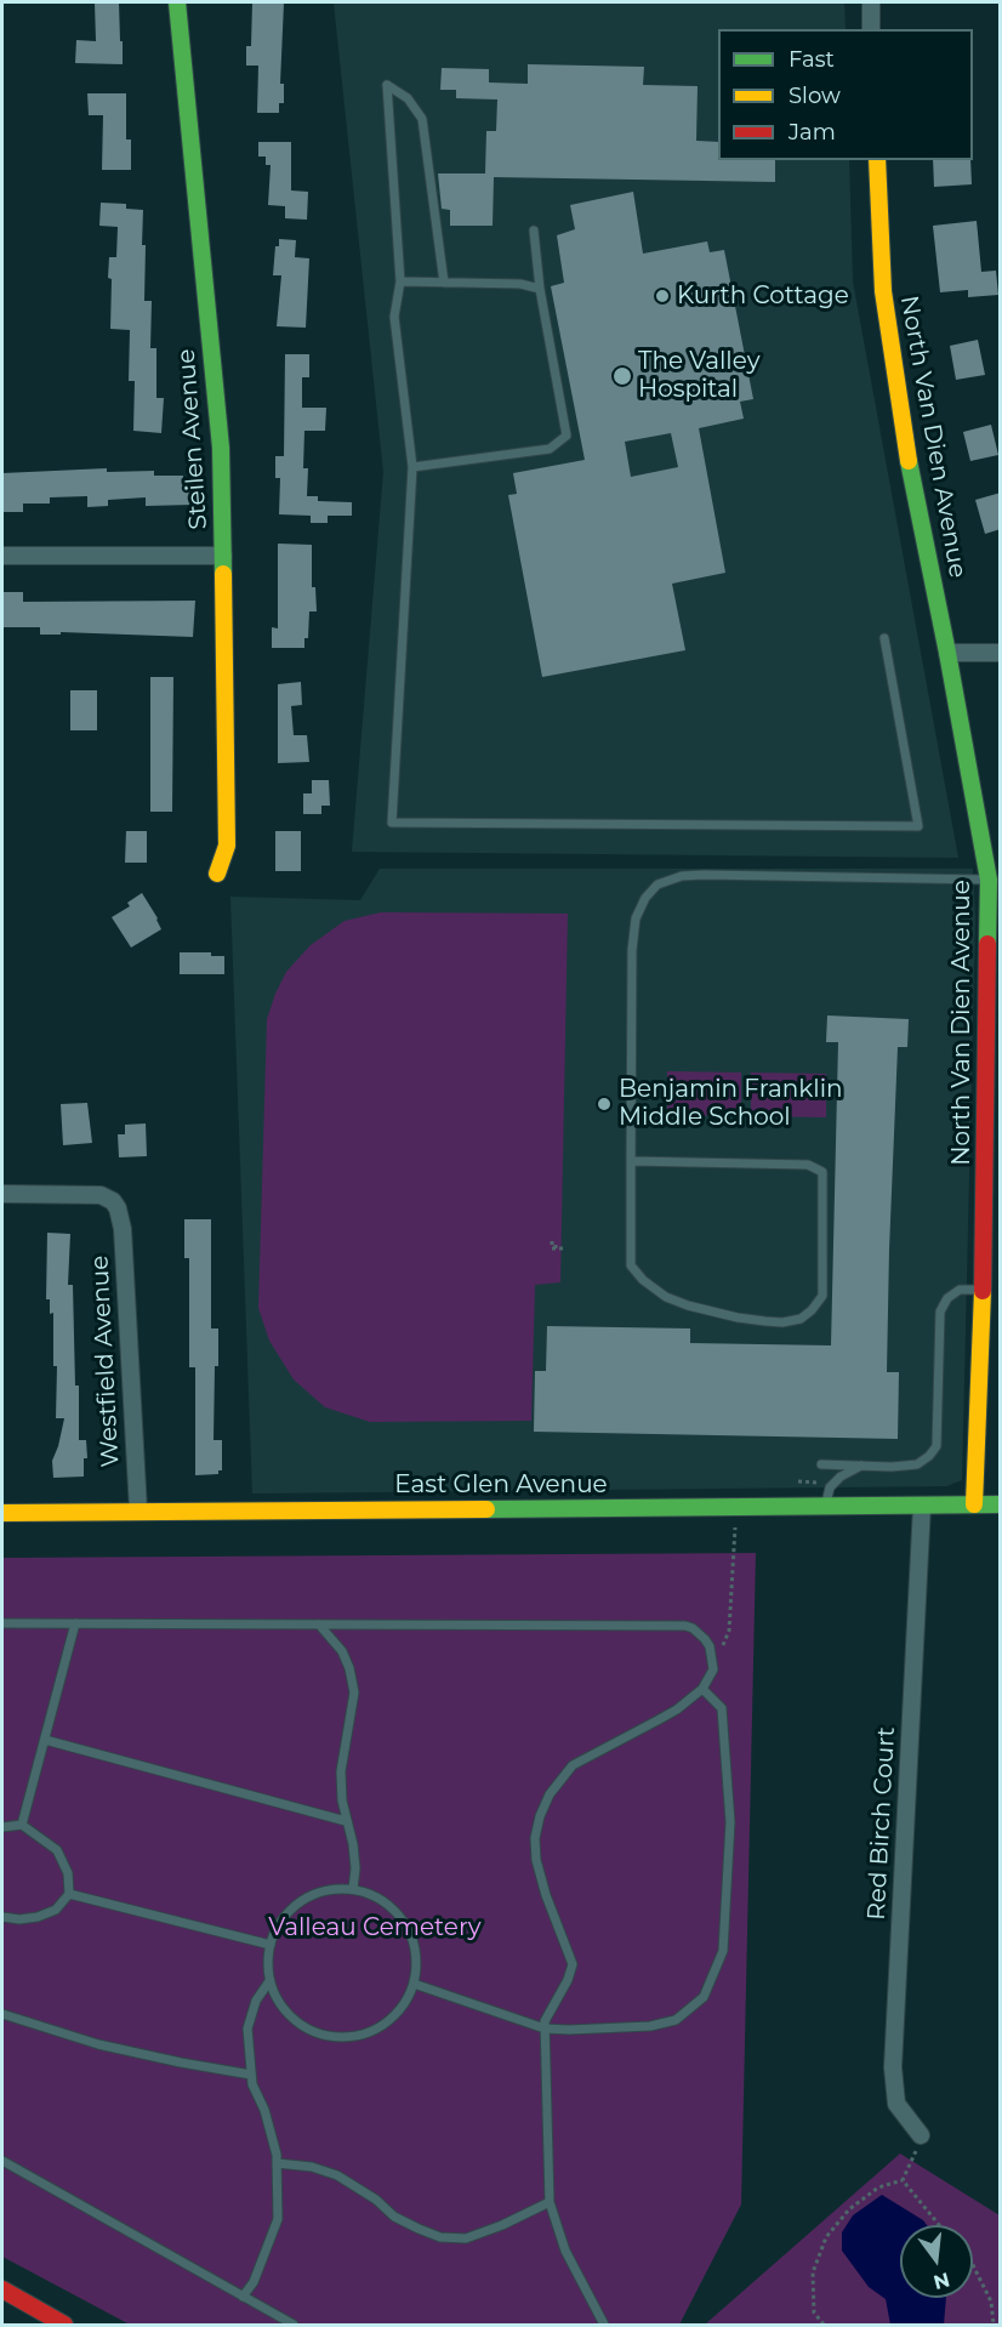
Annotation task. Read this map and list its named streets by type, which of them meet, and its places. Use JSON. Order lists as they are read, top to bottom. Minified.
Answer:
{"streets":{"street":["North Van Dien Avenue","Steilen Avenue","Westfield Avenue","East Glen Avenue","Red Birch Court"]},"crossings":[["North Van Dien Avenue","East Glen Avenue"],["Westfield Avenue","East Glen Avenue"],["East Glen Avenue","Red Birch Court"]],"parks":["Valleau Cemetery"],"places":["Kurth Cottage","The Valley Hospital","Benjamin Franklin Middle School"],"legend":["Fast","Slow","Jam"],"north":"bottom"}
